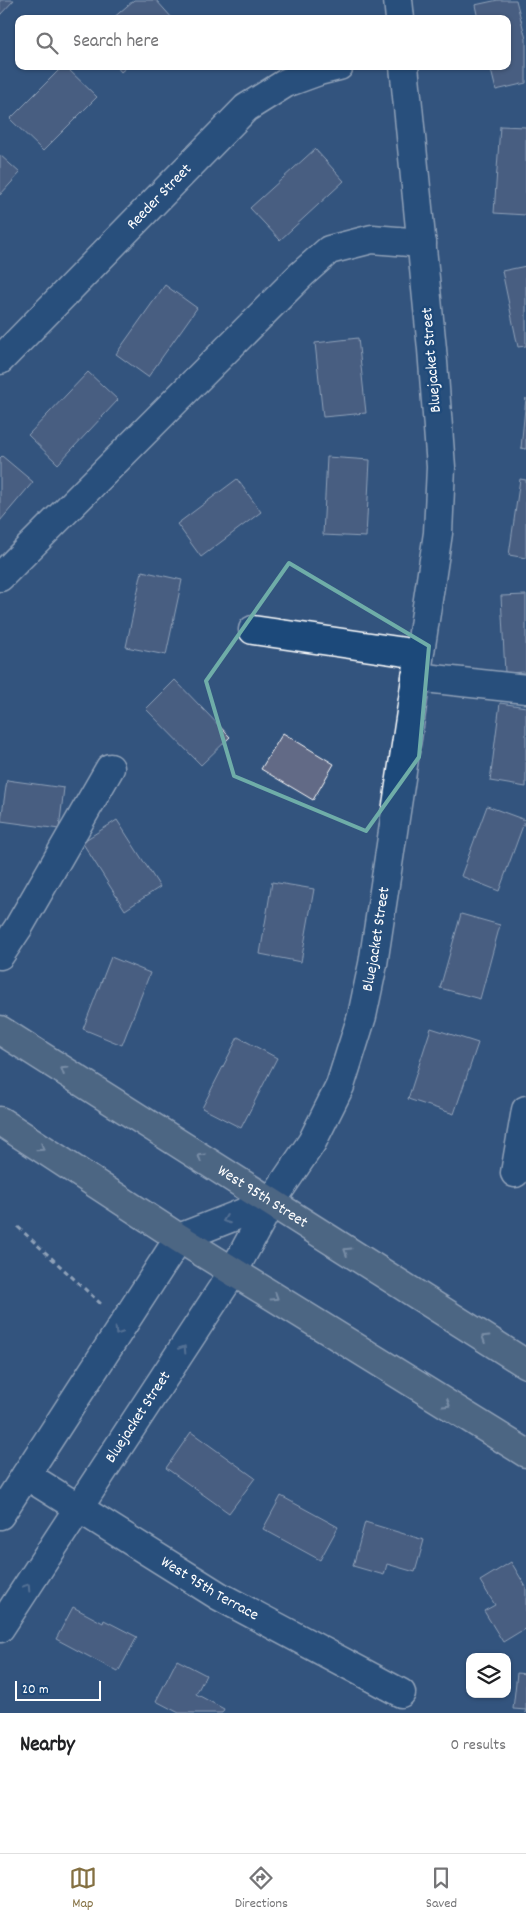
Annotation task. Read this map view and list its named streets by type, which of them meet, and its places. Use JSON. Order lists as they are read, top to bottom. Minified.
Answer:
{"streets":{"main road":["West 95th Street"],"street":["Reeder Street","Bluejacket Street","West 95th Terrace"]},"crossings":[["Bluejacket Street","West 95th Street"],["Bluejacket Street","West 95th Terrace"]],"scale_bar":"20 m","page":{"search":"Search here","scale":"20 m","heading":["Nearby","0 results"],"nav":["Map","Directions","Saved"]}}
